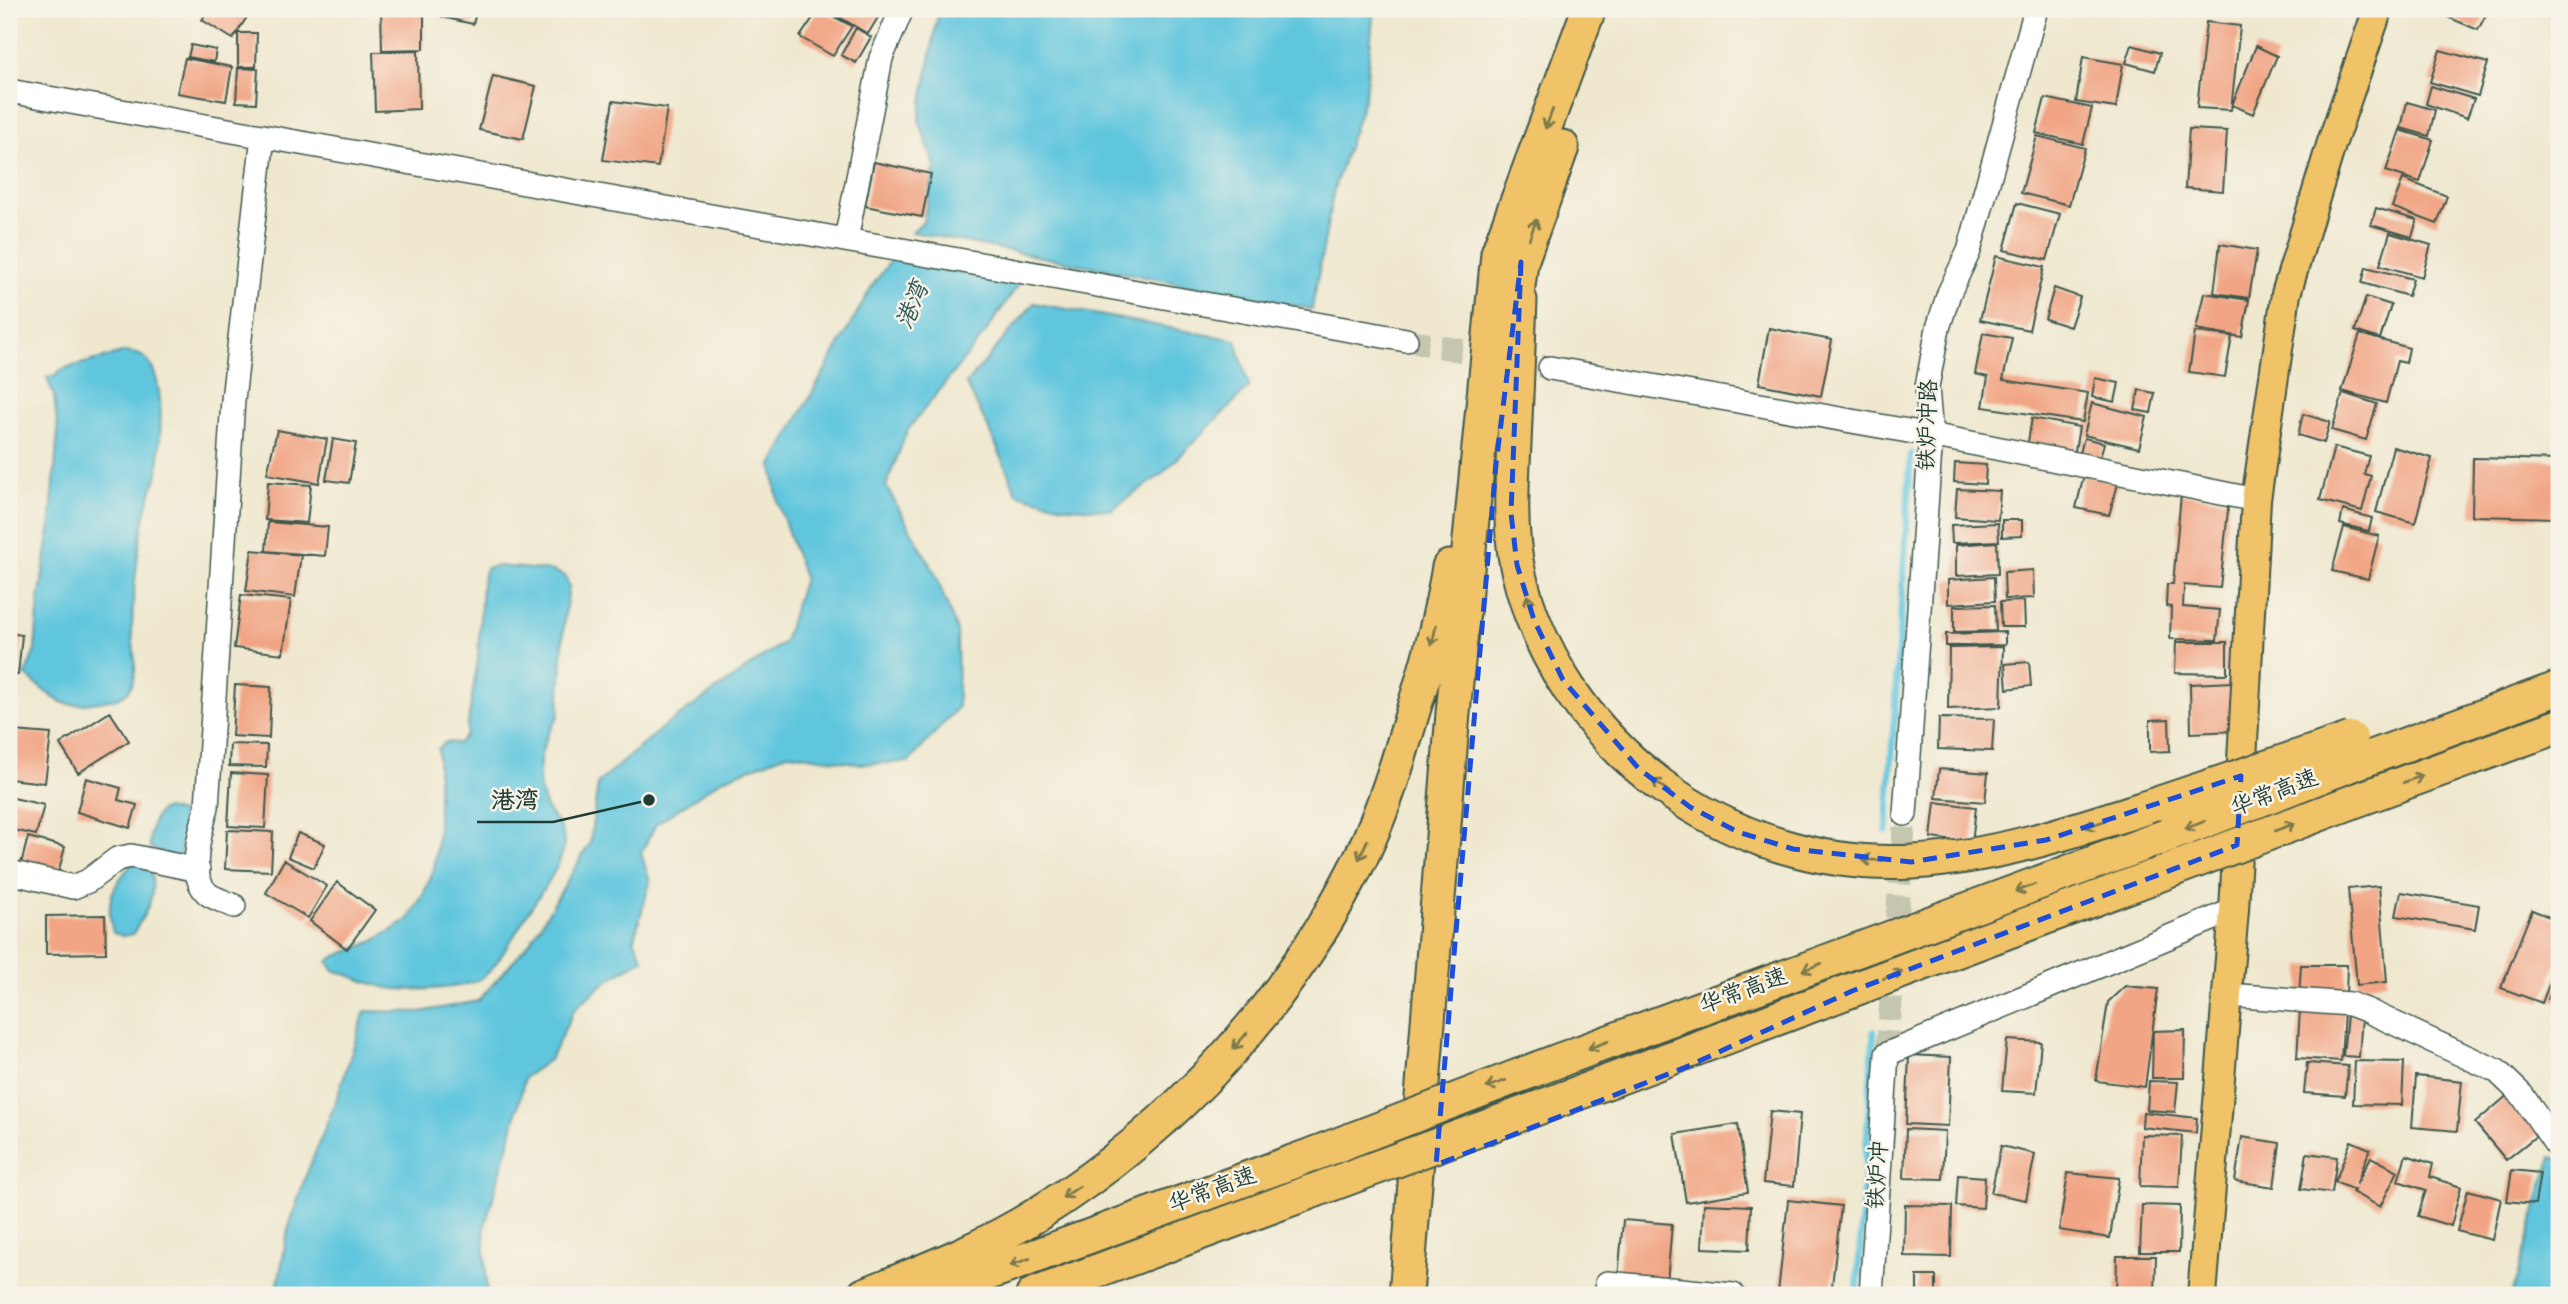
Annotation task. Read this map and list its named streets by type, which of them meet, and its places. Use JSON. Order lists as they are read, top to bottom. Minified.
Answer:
{"streets":{"highway":["华常高速"],"street":["铁炉冲路","铁炉冲"]},"water":["港湾"],"places":["港湾"]}
